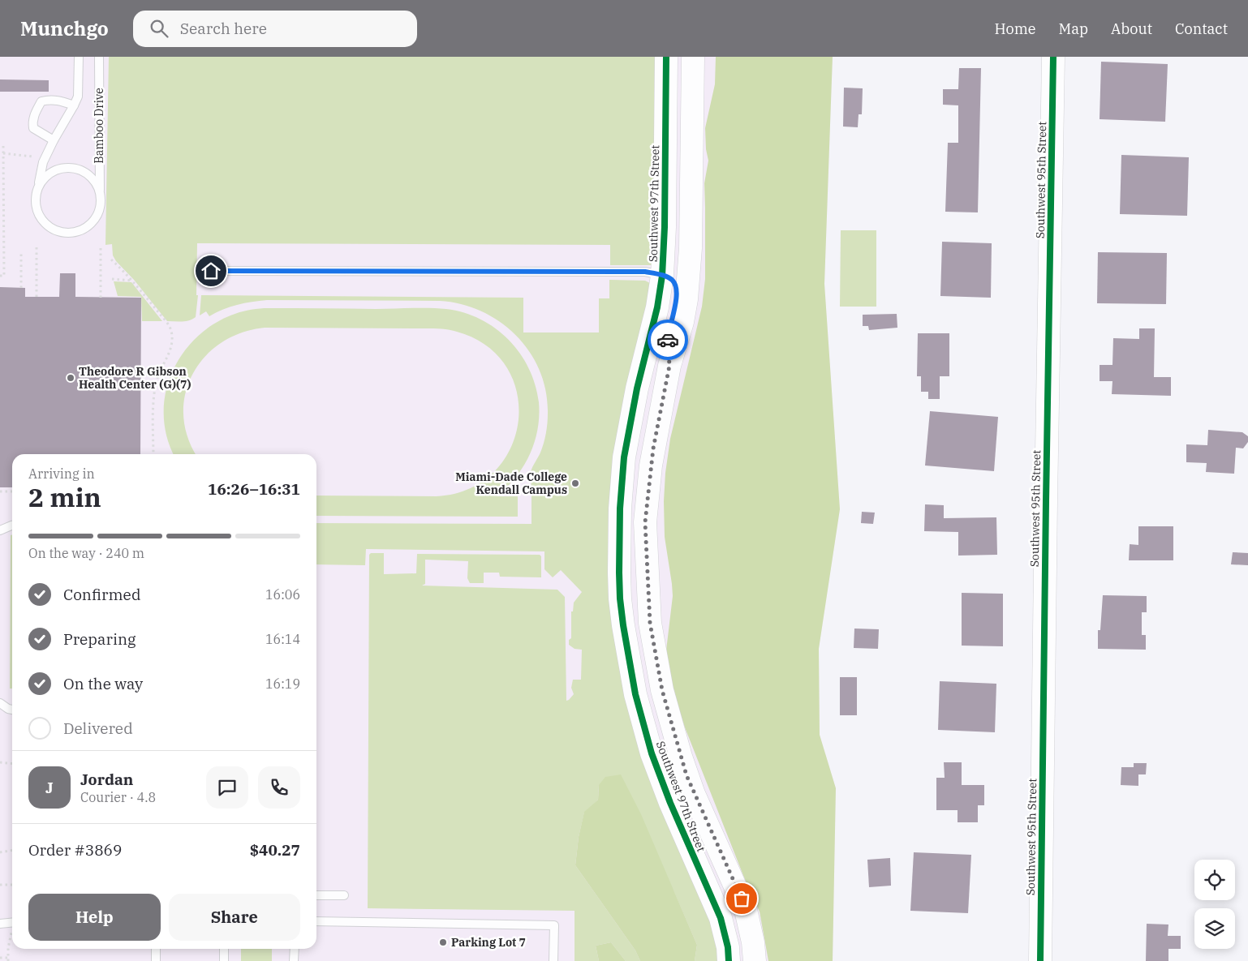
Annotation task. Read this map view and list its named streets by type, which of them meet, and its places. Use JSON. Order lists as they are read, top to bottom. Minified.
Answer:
{"streets":{"street":["Southwest 95th Street","Southwest 97th Street"],"lane":["Bamboo Drive"]},"places":["Theodore R Gibson Health Center (G)(7)","Miami-Dade College Kendall Campus","Parking Lot 7"],"page":{"header":"Munchgo","search":"Search here","nav":["Home","Map","About","Contact"],"heading":["2 min","Arriving in","16:26–16:31"],"panel":["Jordan","Courier · 4.8","Order #3869","$40.27"],"bar":"On the way · 240 m","list":[["Confirmed","16:06"],["Preparing","16:14"],["On the way","16:19"],"Delivered"],"round":"J","buttons":["Help","Share"]}}
